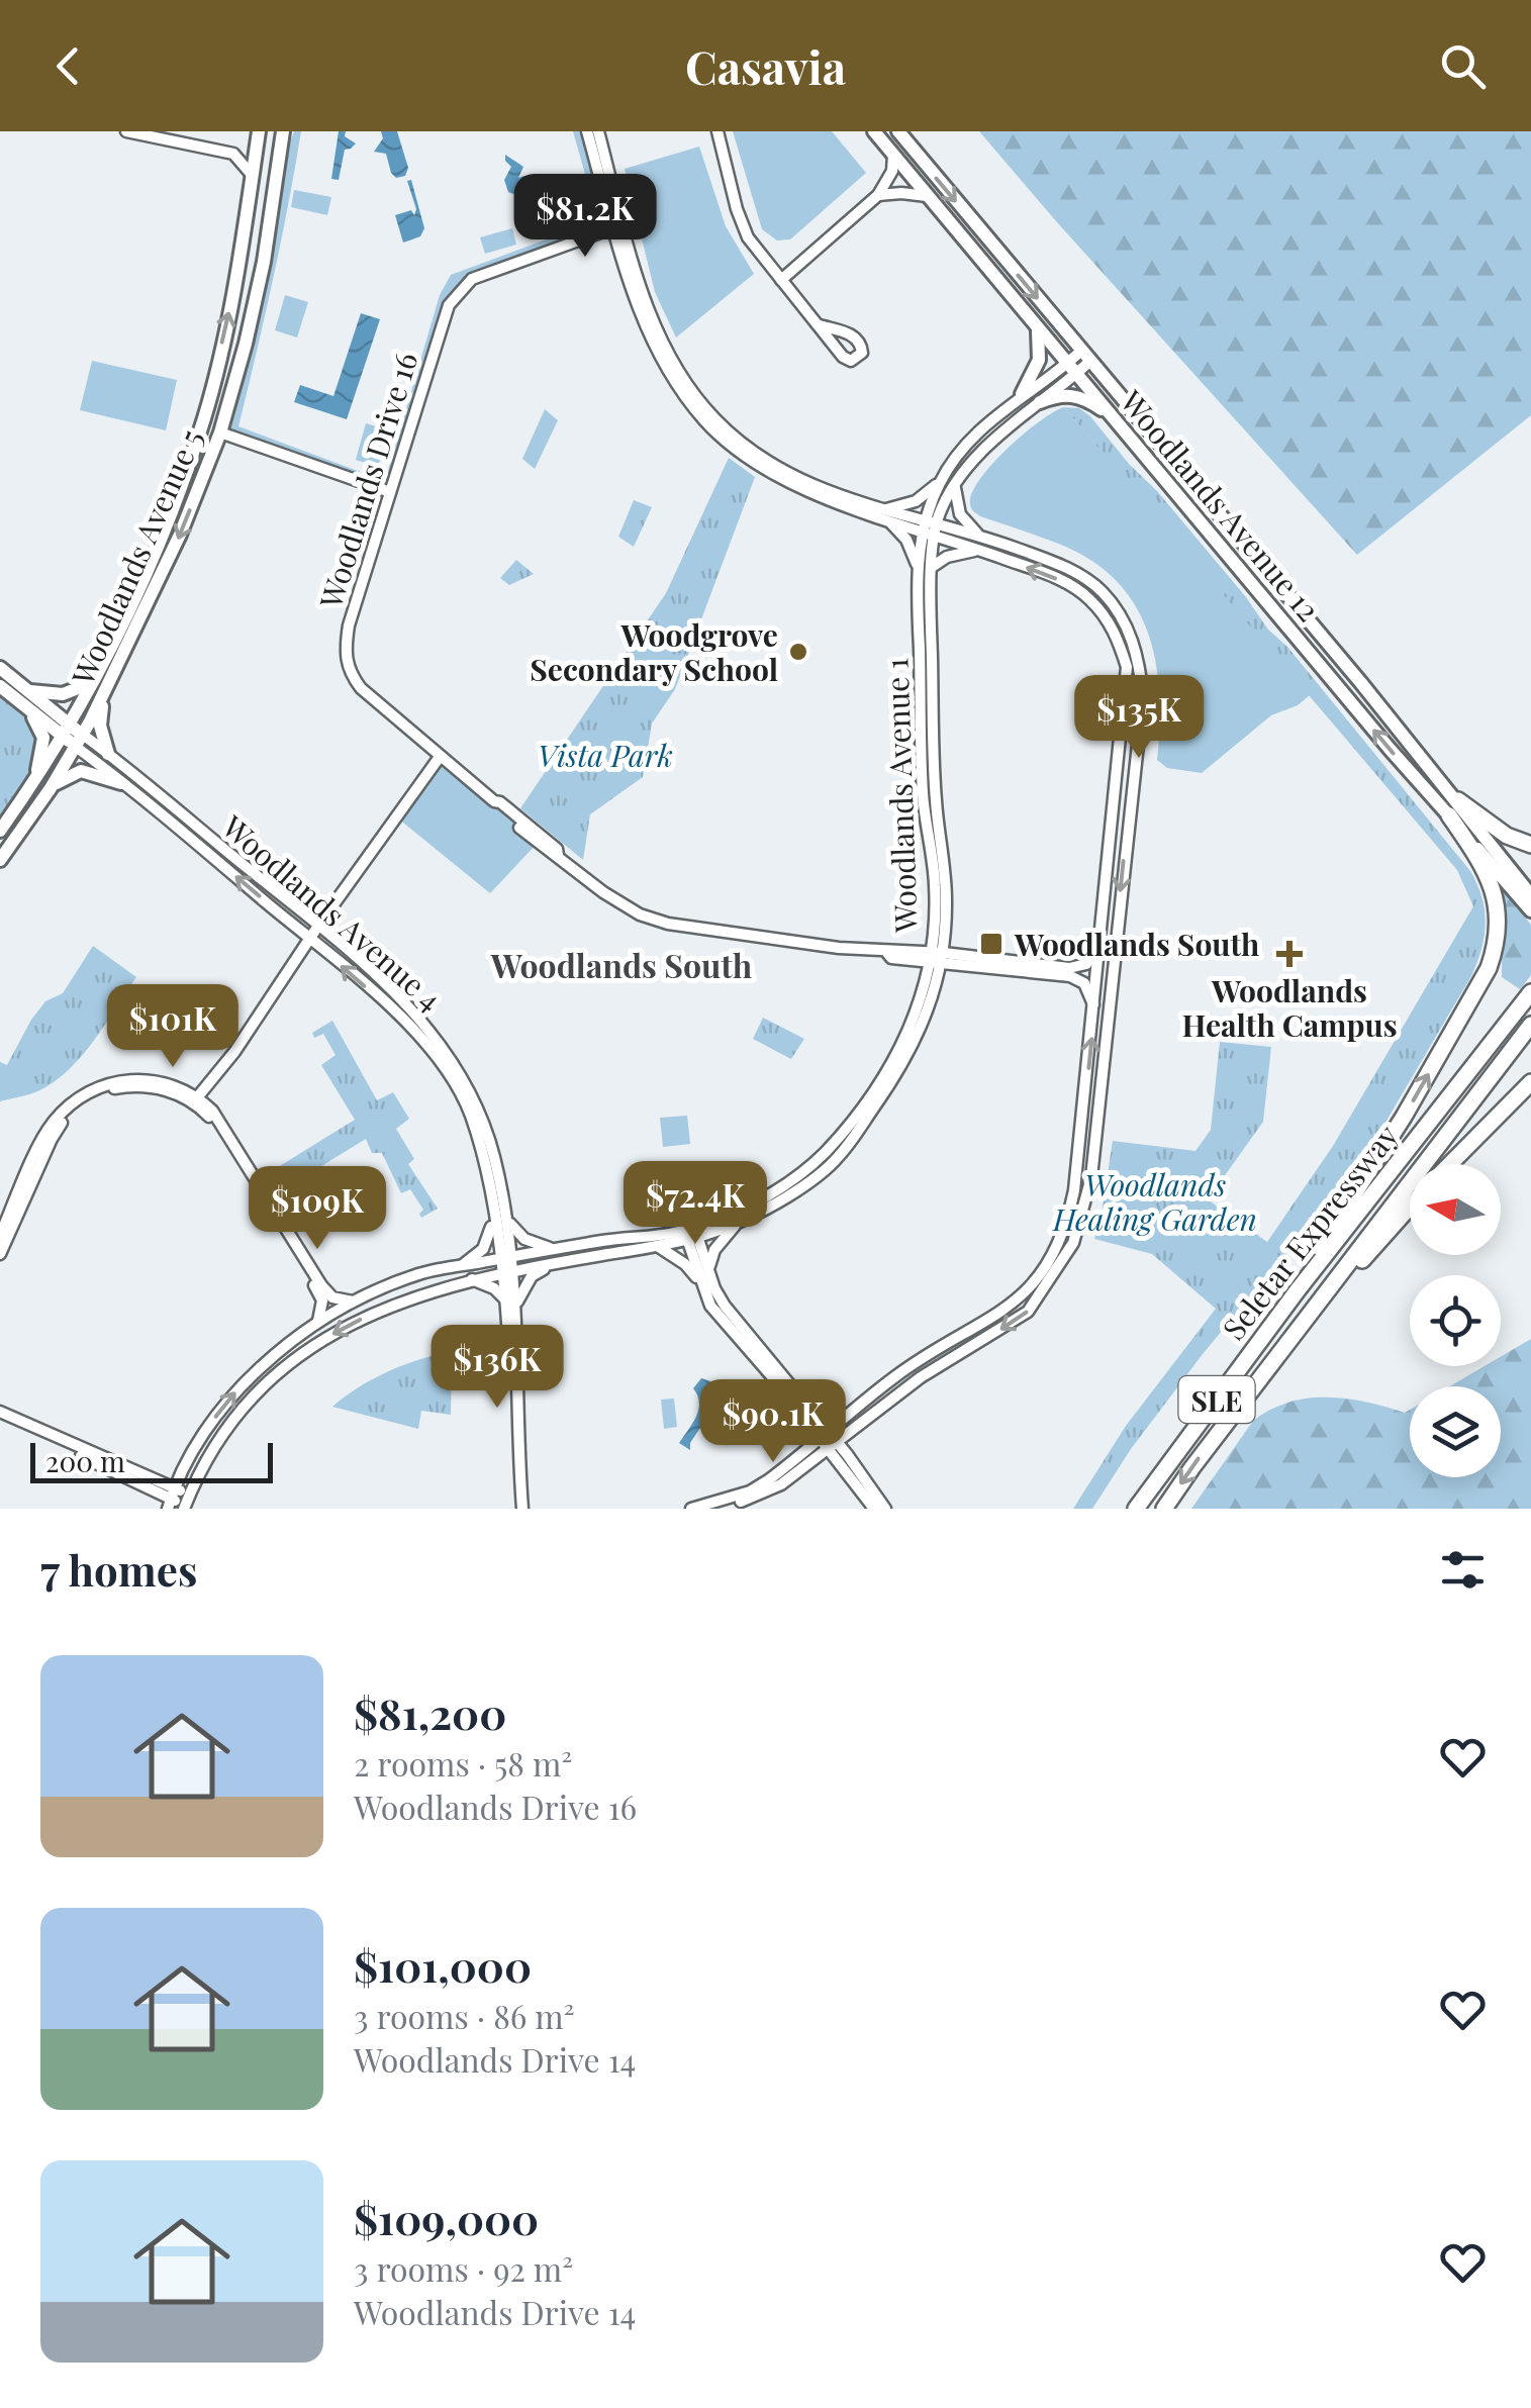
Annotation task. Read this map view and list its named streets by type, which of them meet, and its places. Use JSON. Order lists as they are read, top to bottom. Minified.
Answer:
{"streets":{"highway":["Seletar Expressway","SLE"],"main road":["Woodlands Avenue 12","Woodlands Avenue 5","Woodlands Avenue 4"],"street":["Woodlands Drive 16","Woodlands Avenue 1"]},"crossings":[["Woodlands Drive 16","Woodlands Avenue 1"],["Woodlands Avenue 12","Woodlands Avenue 1"],["Woodlands Avenue 5","Woodlands Avenue 4"],["Woodlands Avenue 1","Woodlands Avenue 4"]],"districts":["Woodlands South"],"parks":["Vista Park","Woodlands Healing Garden"],"places":{"other":["Woodgrove Secondary School"],"transit":["Woodlands South"],"health":["Woodlands Health Campus"]},"scale_bar":"200 m","north":"left","page":{"header":"Casavia","price":["$81.2K","$135K","$101K","$72.4K","$109K","$136K","$90.1K"],"scale":"200 m","heading":"7 homes","list":[{"name":"$81,200","note":"2 rooms · 58 m² · Woodlands Drive 16"},{"name":"$101,000","note":"3 rooms · 86 m² · Woodlands Drive 14"},{"name":"$109,000","note":"3 rooms · 92 m² · Woodlands Drive 14"}]}}
